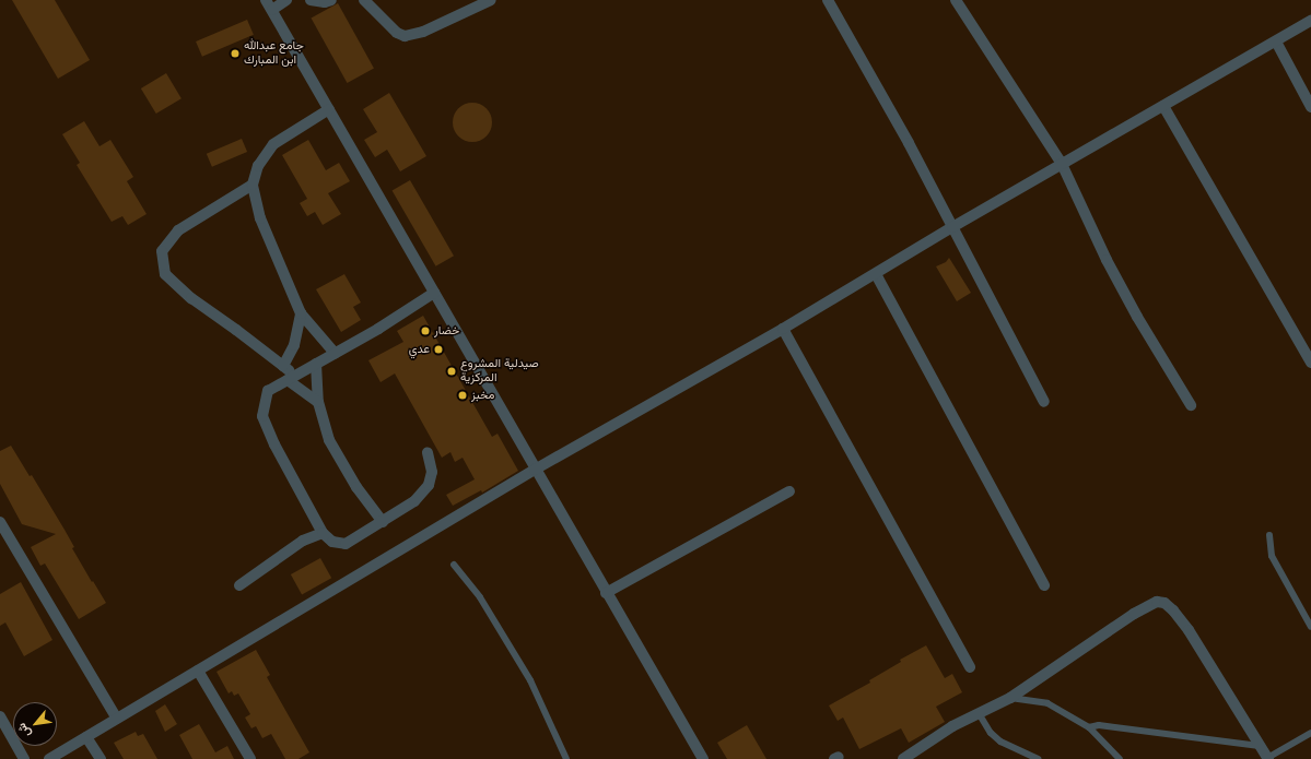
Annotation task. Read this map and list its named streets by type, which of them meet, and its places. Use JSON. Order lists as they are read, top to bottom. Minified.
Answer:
{"places":["جامع عبدالله ابن المبارك","خضار","عدي","صيدلية المشروع المركزية","مخبز"],"north":"bottom left"}
